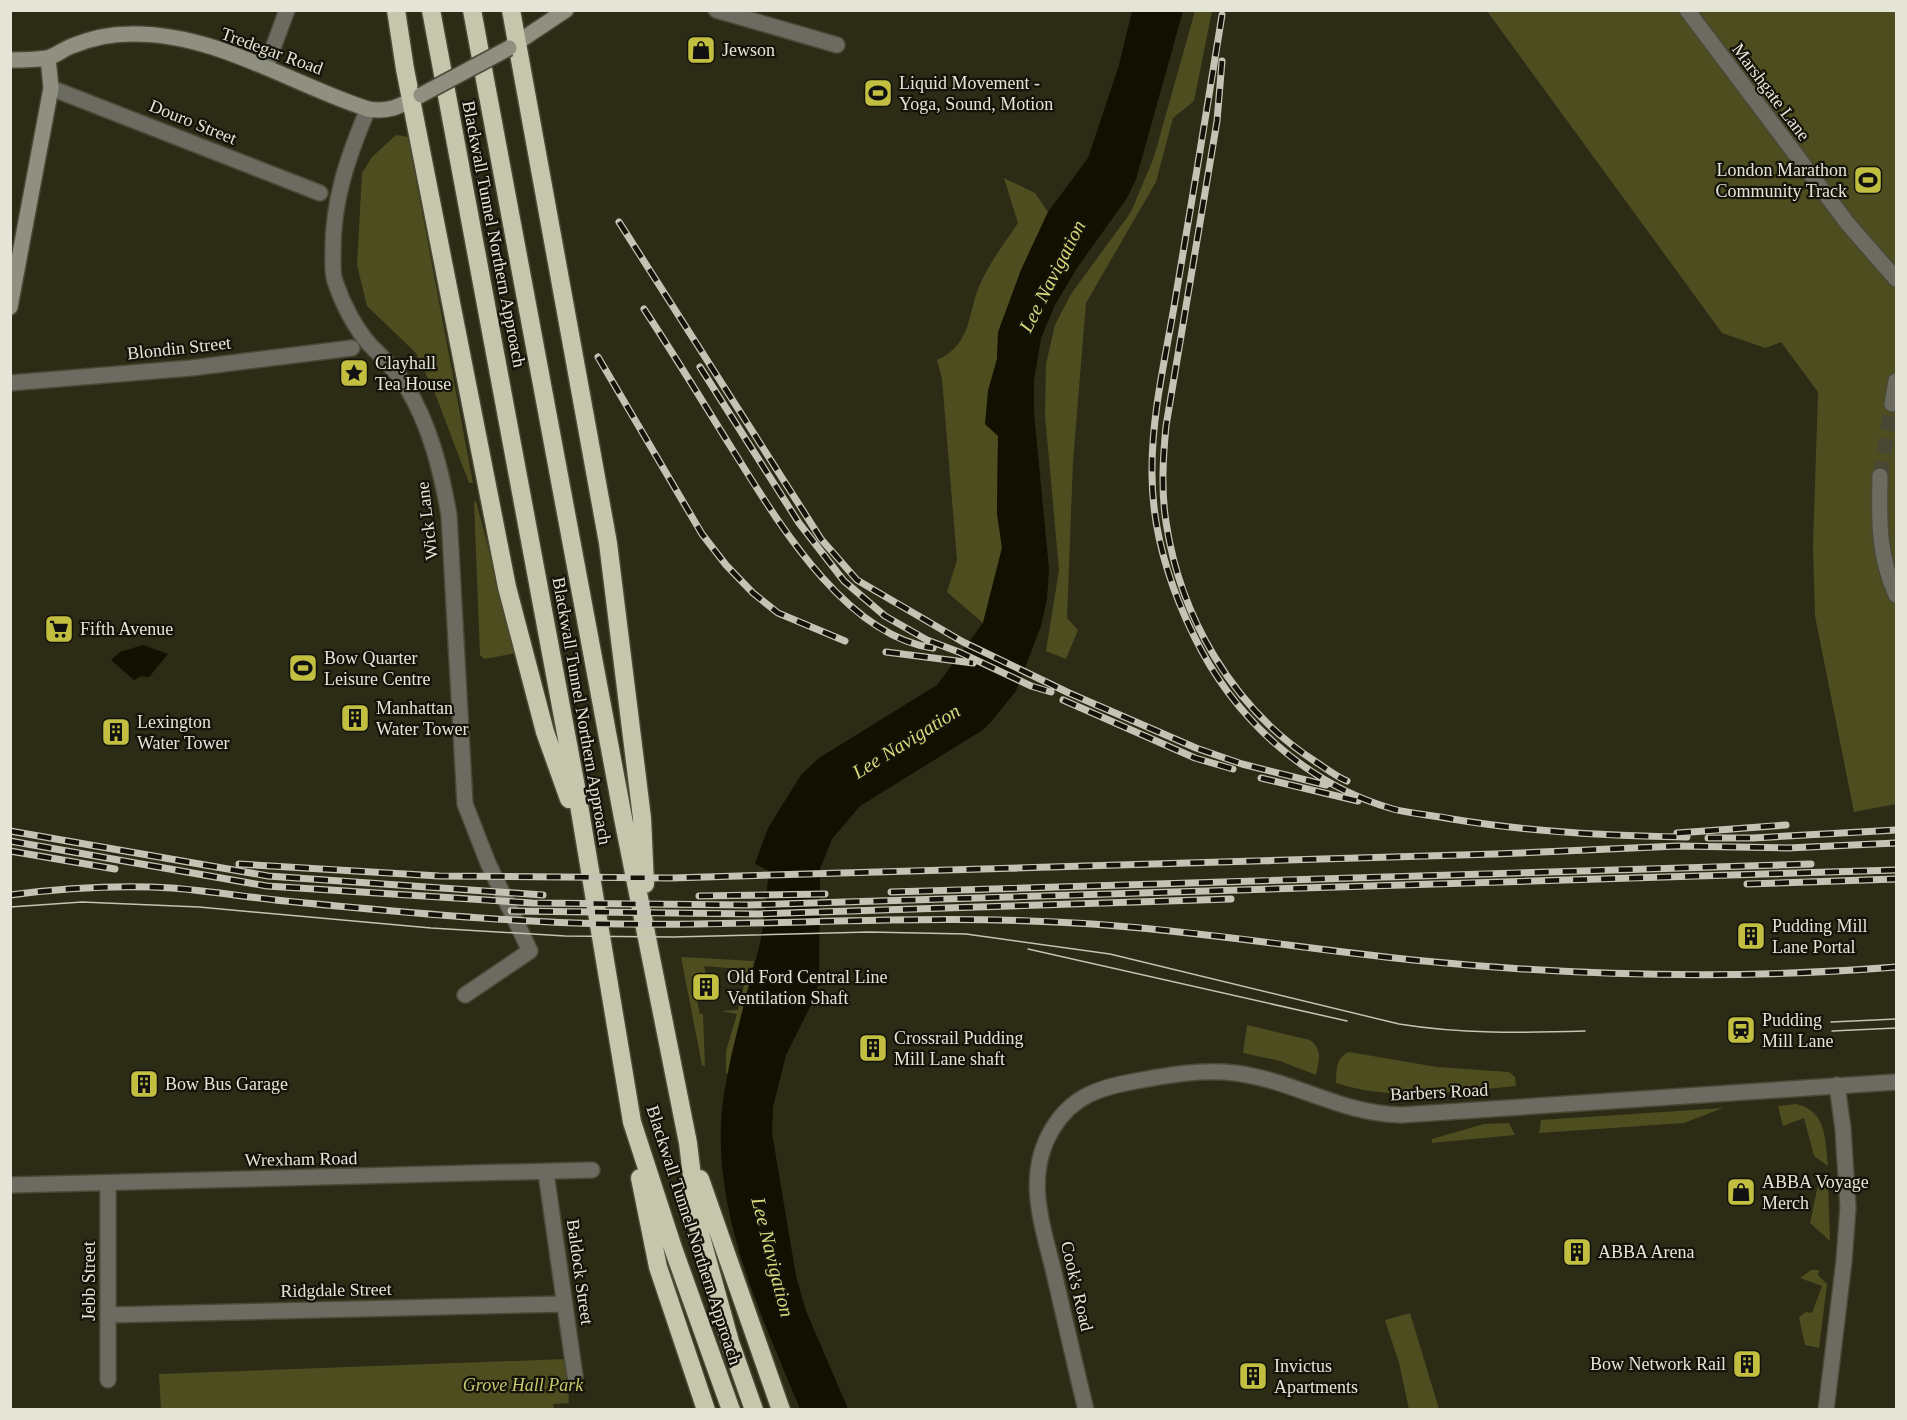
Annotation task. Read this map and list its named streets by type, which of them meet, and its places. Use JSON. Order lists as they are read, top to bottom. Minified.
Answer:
{"streets":{"highway":["Blackwall Tunnel Northern Approach"],"main road":["Tredegar Road"],"street":["Marshgate Lane","Douro Street","Blondin Street","Wick Lane","Barbers Road","Wrexham Road","Baldock Street","Jebb Street","Cook's Road","Ridgdale Street"]},"crossings":[["Tredegar Road","Wick Lane"],["Barbers Road","Cook's Road"],["Wrexham Road","Baldock Street"],["Wrexham Road","Jebb Street"],["Baldock Street","Ridgdale Street"],["Jebb Street","Ridgdale Street"]],"water":["Lee Navigation"],"parks":["Grove Hall Park"],"places":{"shop":["Jewson","ABBA Voyage Merch"],"sports":["Liquid Movement - Yoga, Sound, Motion","London Marathon Community Track","Bow Quarter Leisure Centre"],"place":["Clayhall Tea House"],"supermarket":["Fifth Avenue"],"building":["Manhattan Water Tower","Lexington Water Tower","Pudding Mill Lane Portal","Old Ford Central Line Ventilation Shaft","Crossrail Pudding Mill Lane shaft","Bow Bus Garage","ABBA Arena","Bow Network Rail","Invictus Apartments"],"station":["Pudding Mill Lane"]}}
